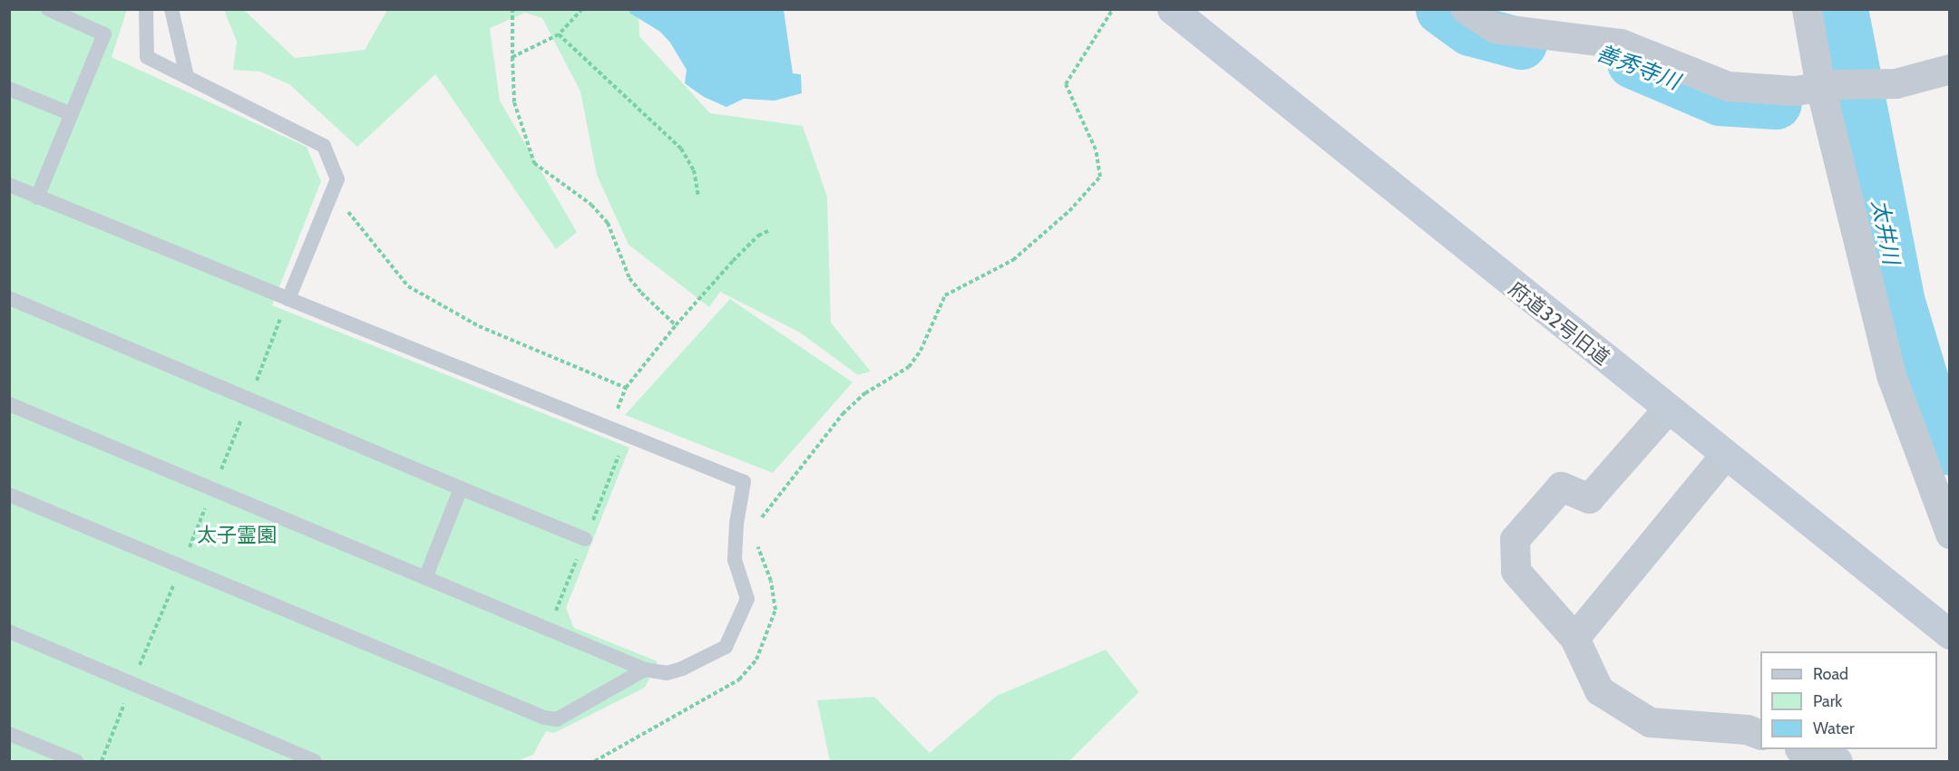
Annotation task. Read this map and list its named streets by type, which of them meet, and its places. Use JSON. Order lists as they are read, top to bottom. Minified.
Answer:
{"streets":{"street":["府道32号旧道"]},"water":["善秀寺川","太井川"],"parks":["太子霊園"],"legend":["Road","Park","Water"]}
